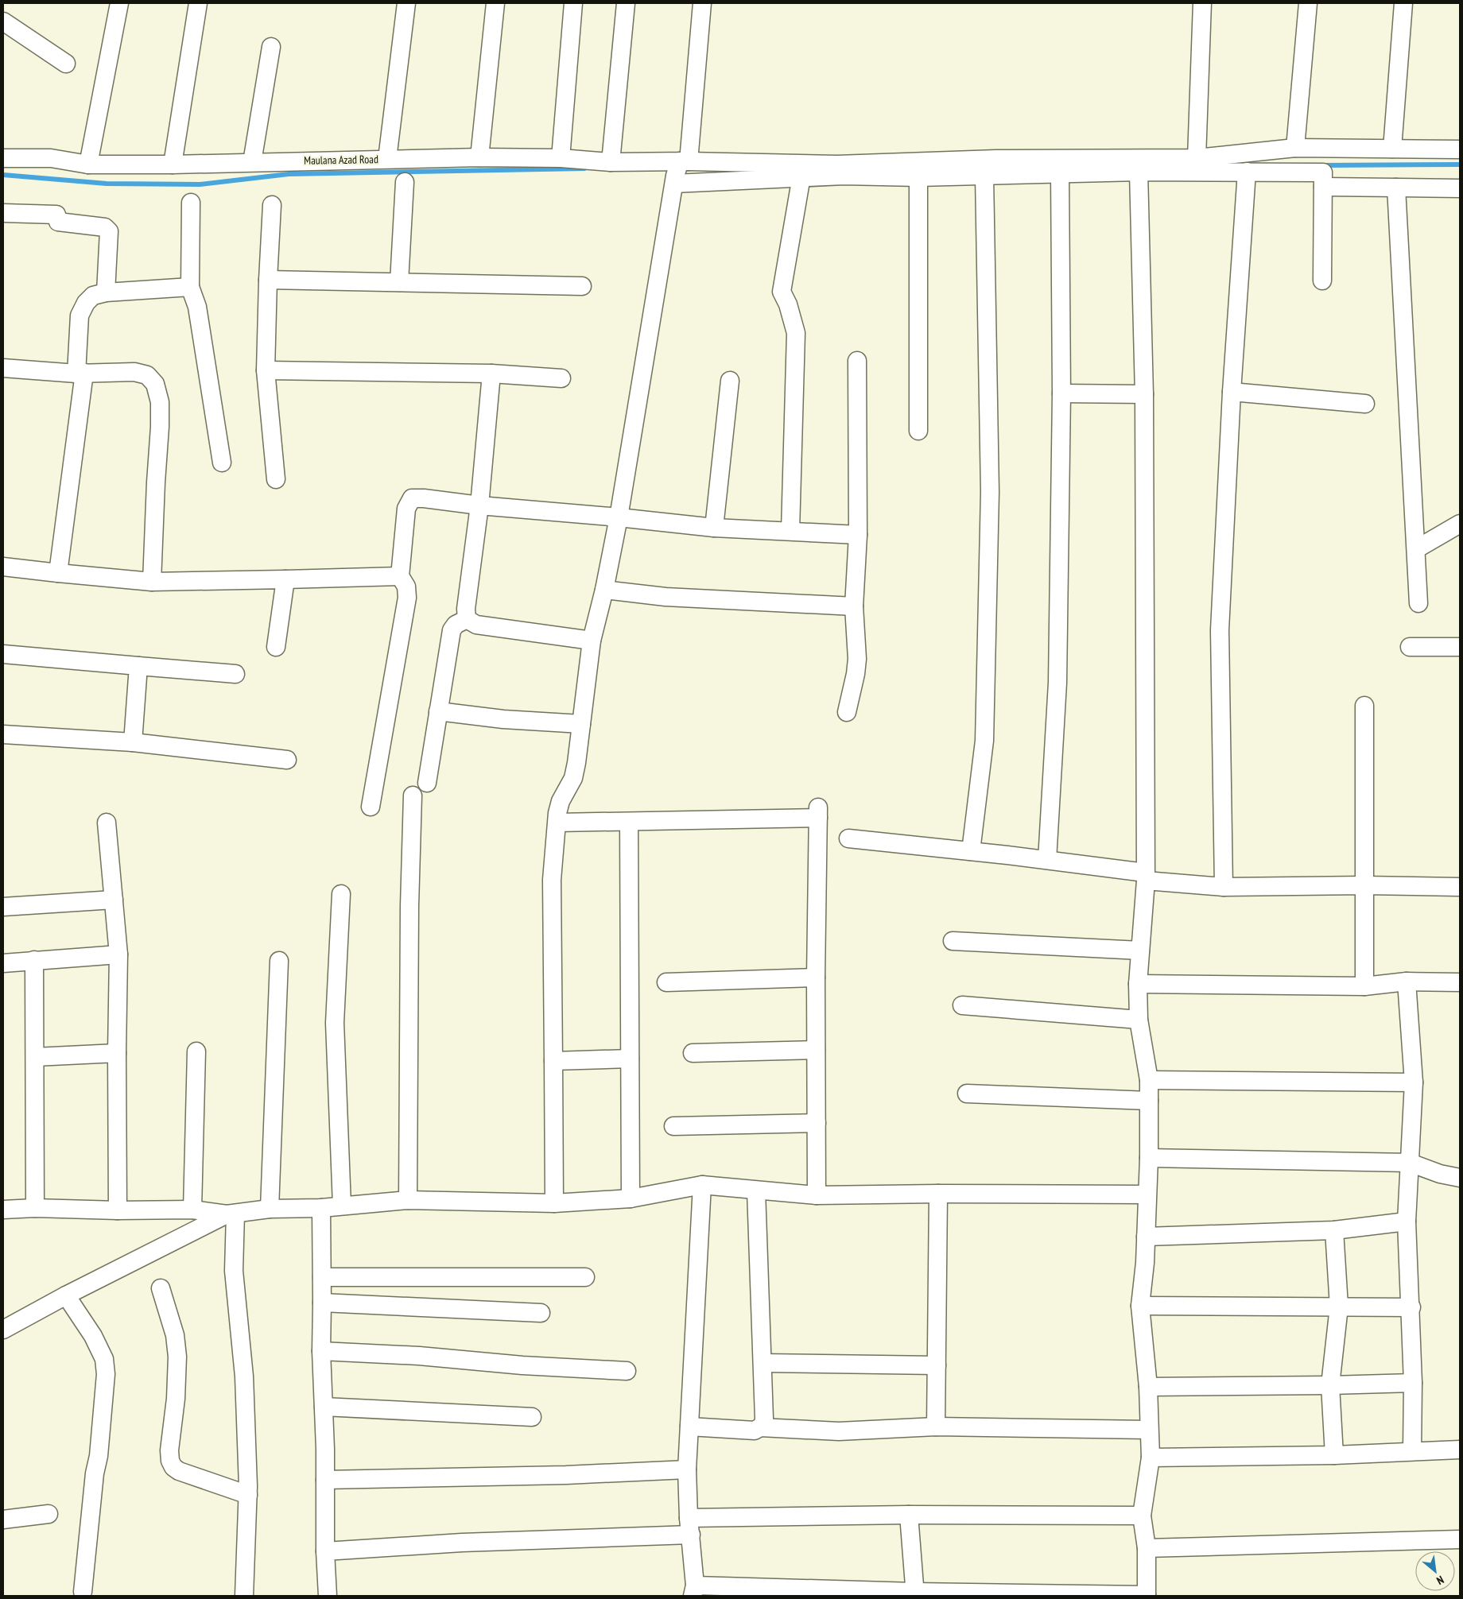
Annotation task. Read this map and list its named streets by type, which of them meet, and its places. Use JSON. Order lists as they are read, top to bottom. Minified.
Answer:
{"streets":{"street":["Maulana Azad Road"]},"north":"bottom right"}
